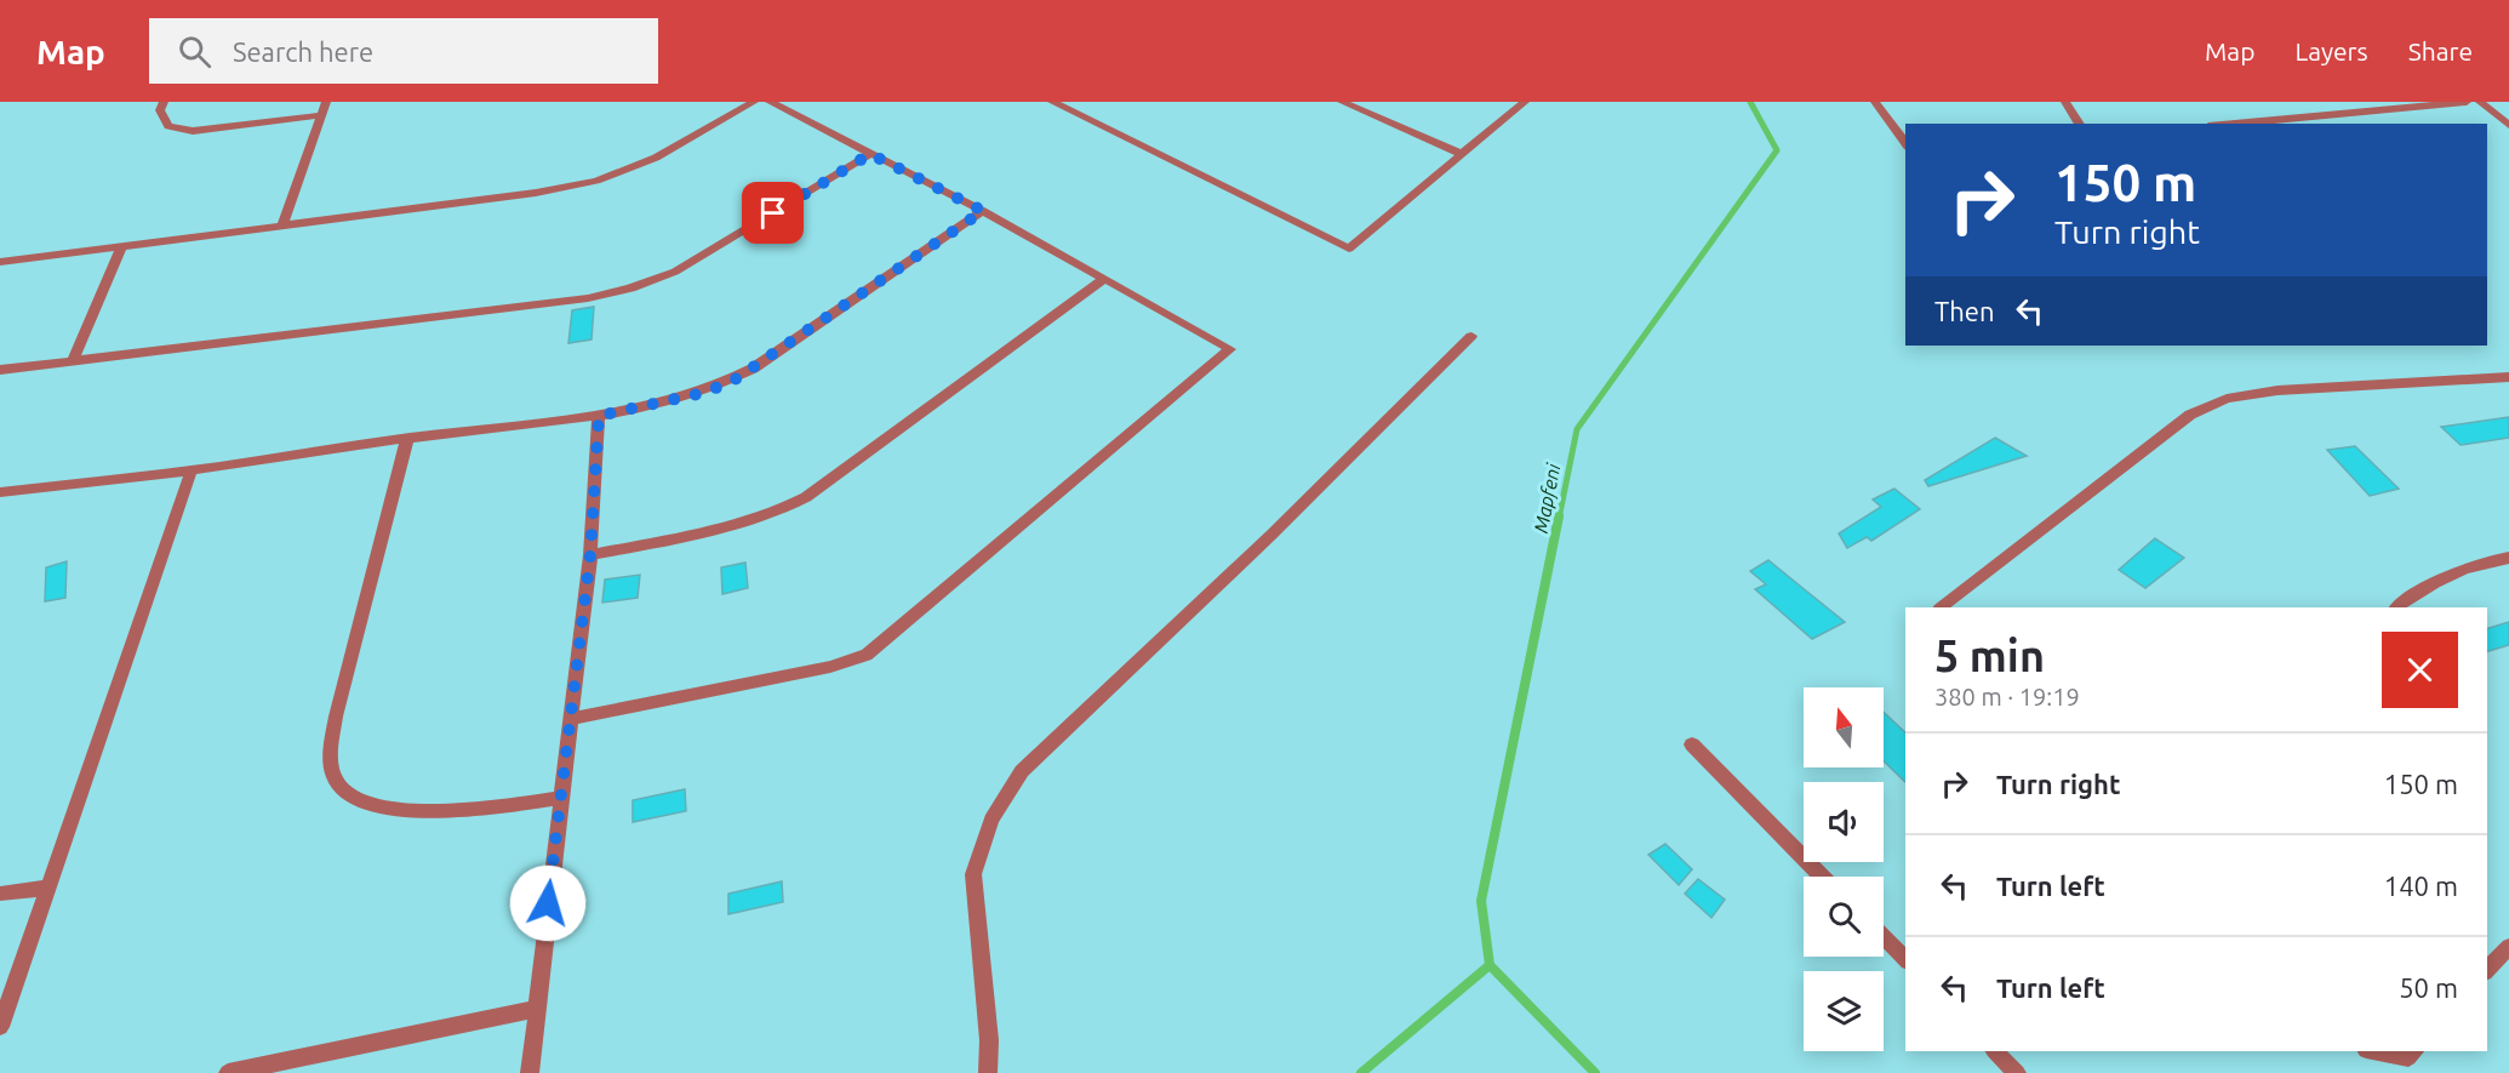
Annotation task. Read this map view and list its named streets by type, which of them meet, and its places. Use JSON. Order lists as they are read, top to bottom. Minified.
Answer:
{"water":["Mapfeni"],"north":"top","page":{"header":"Map","search":"Search here","nav":["Map","Layers","Share"],"turn":["150 m","Turn right"],"then":"Then","heading":["5 min","380 m · 19:19"],"list":[{"name":"Turn right","value":"150 m"},{"name":"Turn left","value":"140 m"},{"name":"Turn left","value":"50 m"}]}}
